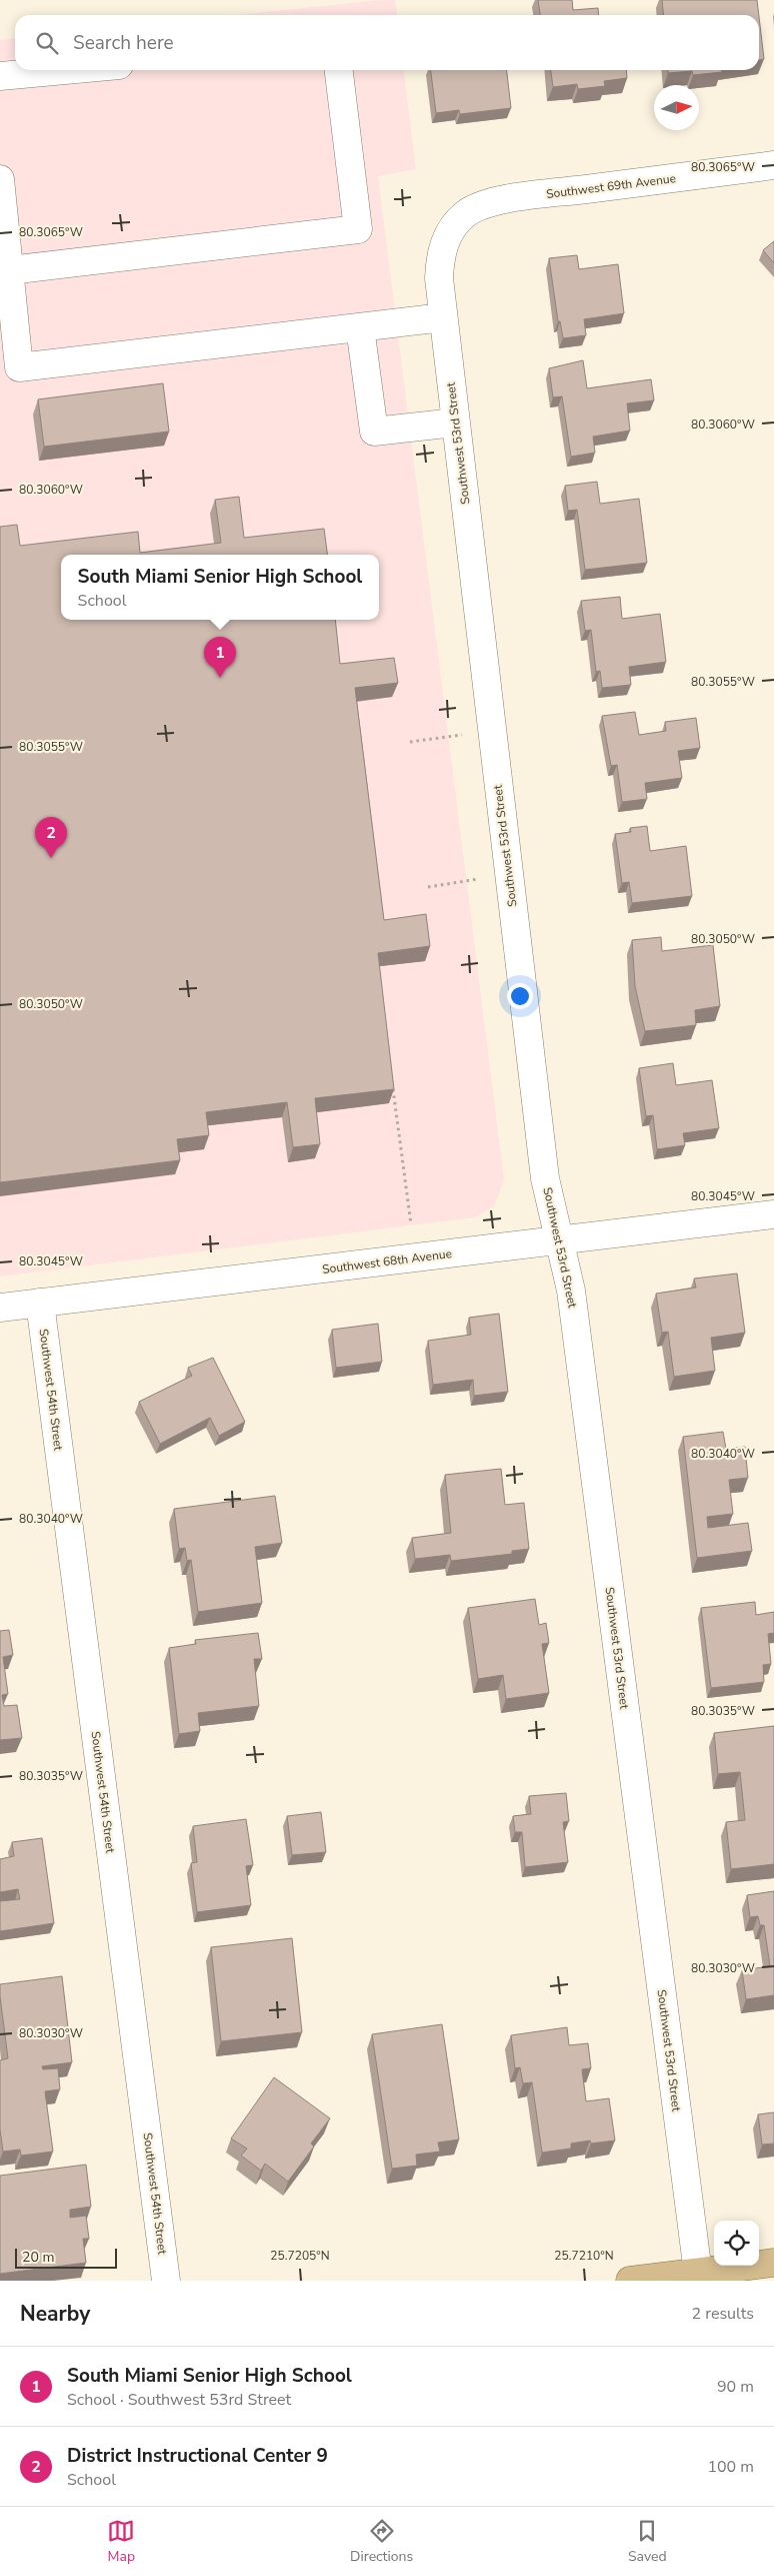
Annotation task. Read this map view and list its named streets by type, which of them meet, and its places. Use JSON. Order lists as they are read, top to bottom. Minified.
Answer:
{"streets":{"street":["Southwest 69th Avenue","Southwest 53rd Street","Southwest 68th Avenue","Southwest 54th Street"]},"crossings":[["Southwest 69th Avenue","Southwest 53rd Street"],["Southwest 53rd Street","Southwest 68th Avenue"],["Southwest 68th Avenue","Southwest 54th Street"]],"scale_bar":"20 m","north":"right","page":{"search":"Search here","popup":["South Miami Senior High School","School"],"pins":["1","2"],"scale":"20 m","heading":["Nearby","2 results"],"list":[{"mark":"1","name":"South Miami Senior High School","note":"School · Southwest 53rd Street","value":"90 m"},{"mark":"2","name":"District Instructional Center 9","note":"School","value":"100 m"}],"nav":["Map","Directions","Saved"]},"coordinates":["80.3065°W","80.3060°W","80.3055°W","80.3050°W","80.3045°W","80.3040°W","80.3035°W","80.3030°W","25.7205°N","25.7210°N"]}
